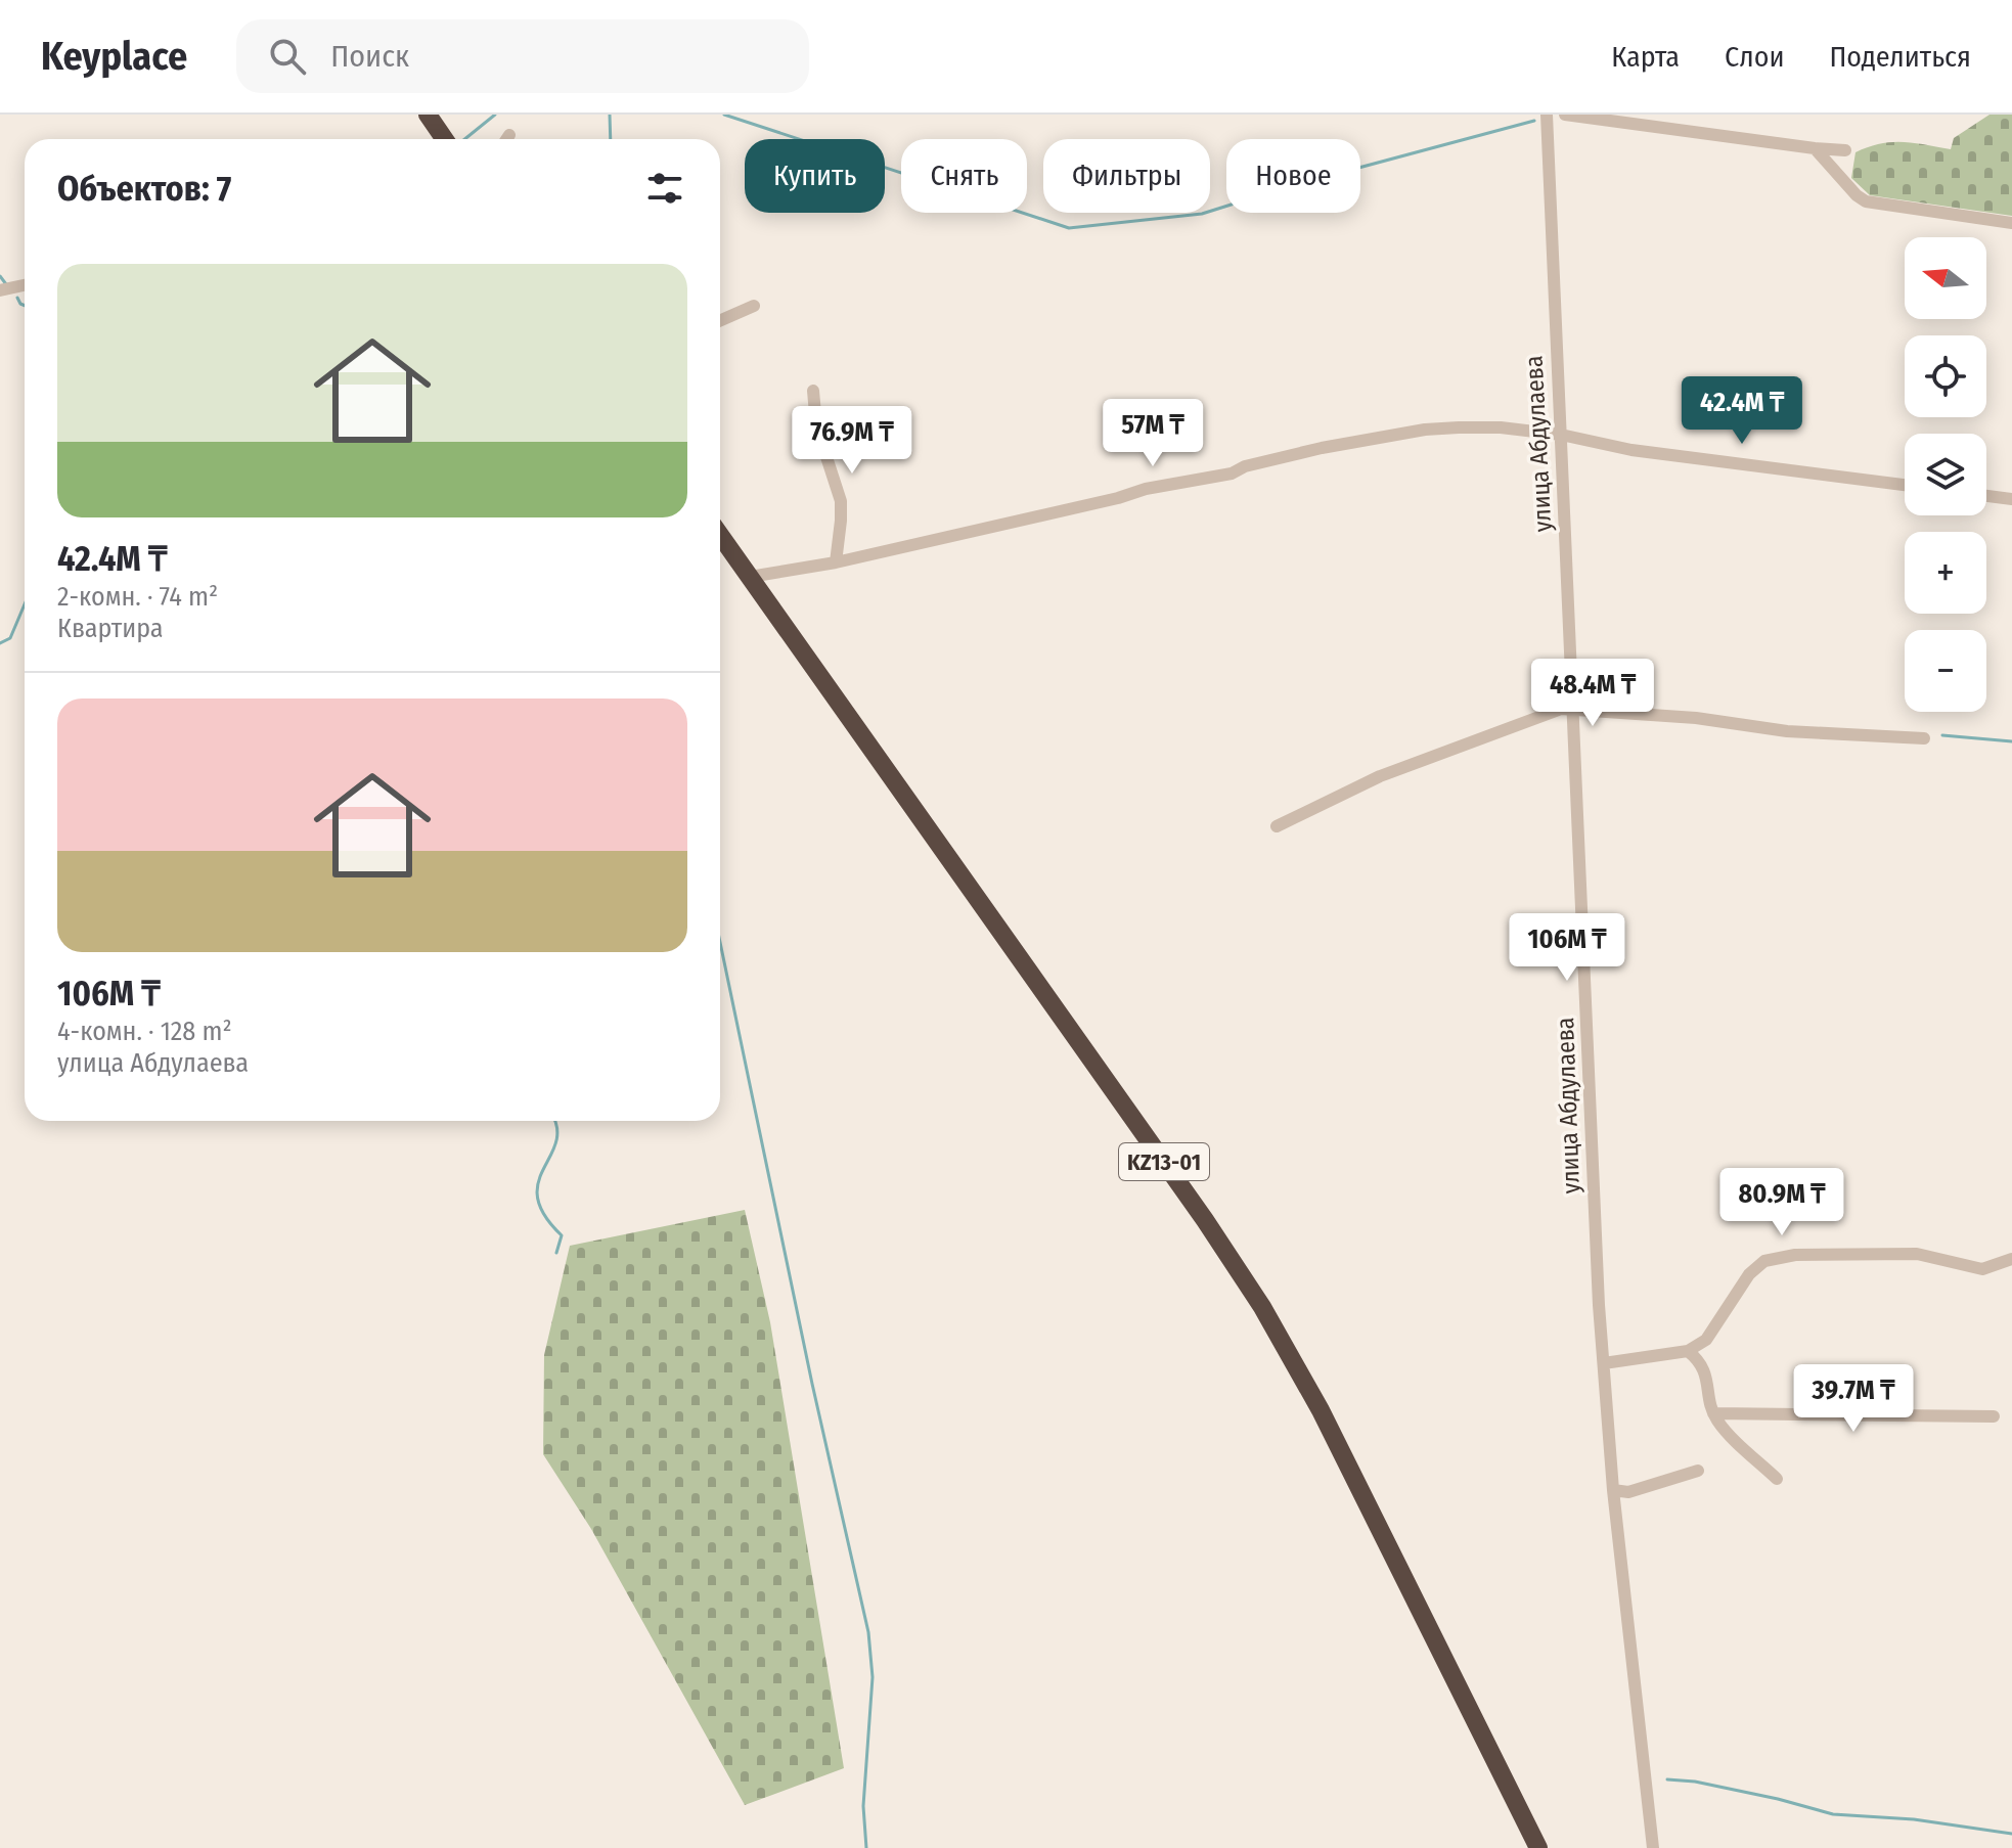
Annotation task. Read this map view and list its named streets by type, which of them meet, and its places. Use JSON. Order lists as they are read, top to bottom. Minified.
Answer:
{"streets":{"highway":["KZ13-01"],"street":["улица Абдулаева"]},"north":"left","page":{"header":"Keyplace","search":"Поиск","nav":["Карта","Слои","Поделиться"],"chip":["Купить","Снять","Фильтры","Новое"],"heading":"Объектов: 7","map_buttons":["+","−"],"list":[{"name":"42.4M ₸","note":"2-комн. · 74 m² · Квартира"},{"name":"106M ₸","note":"4-комн. · 128 m² · улица Абдулаева"}],"price":["42.4M ₸","57M ₸","76.9M ₸","48.4M ₸","106M ₸","80.9M ₸","39.7M ₸"]}}
